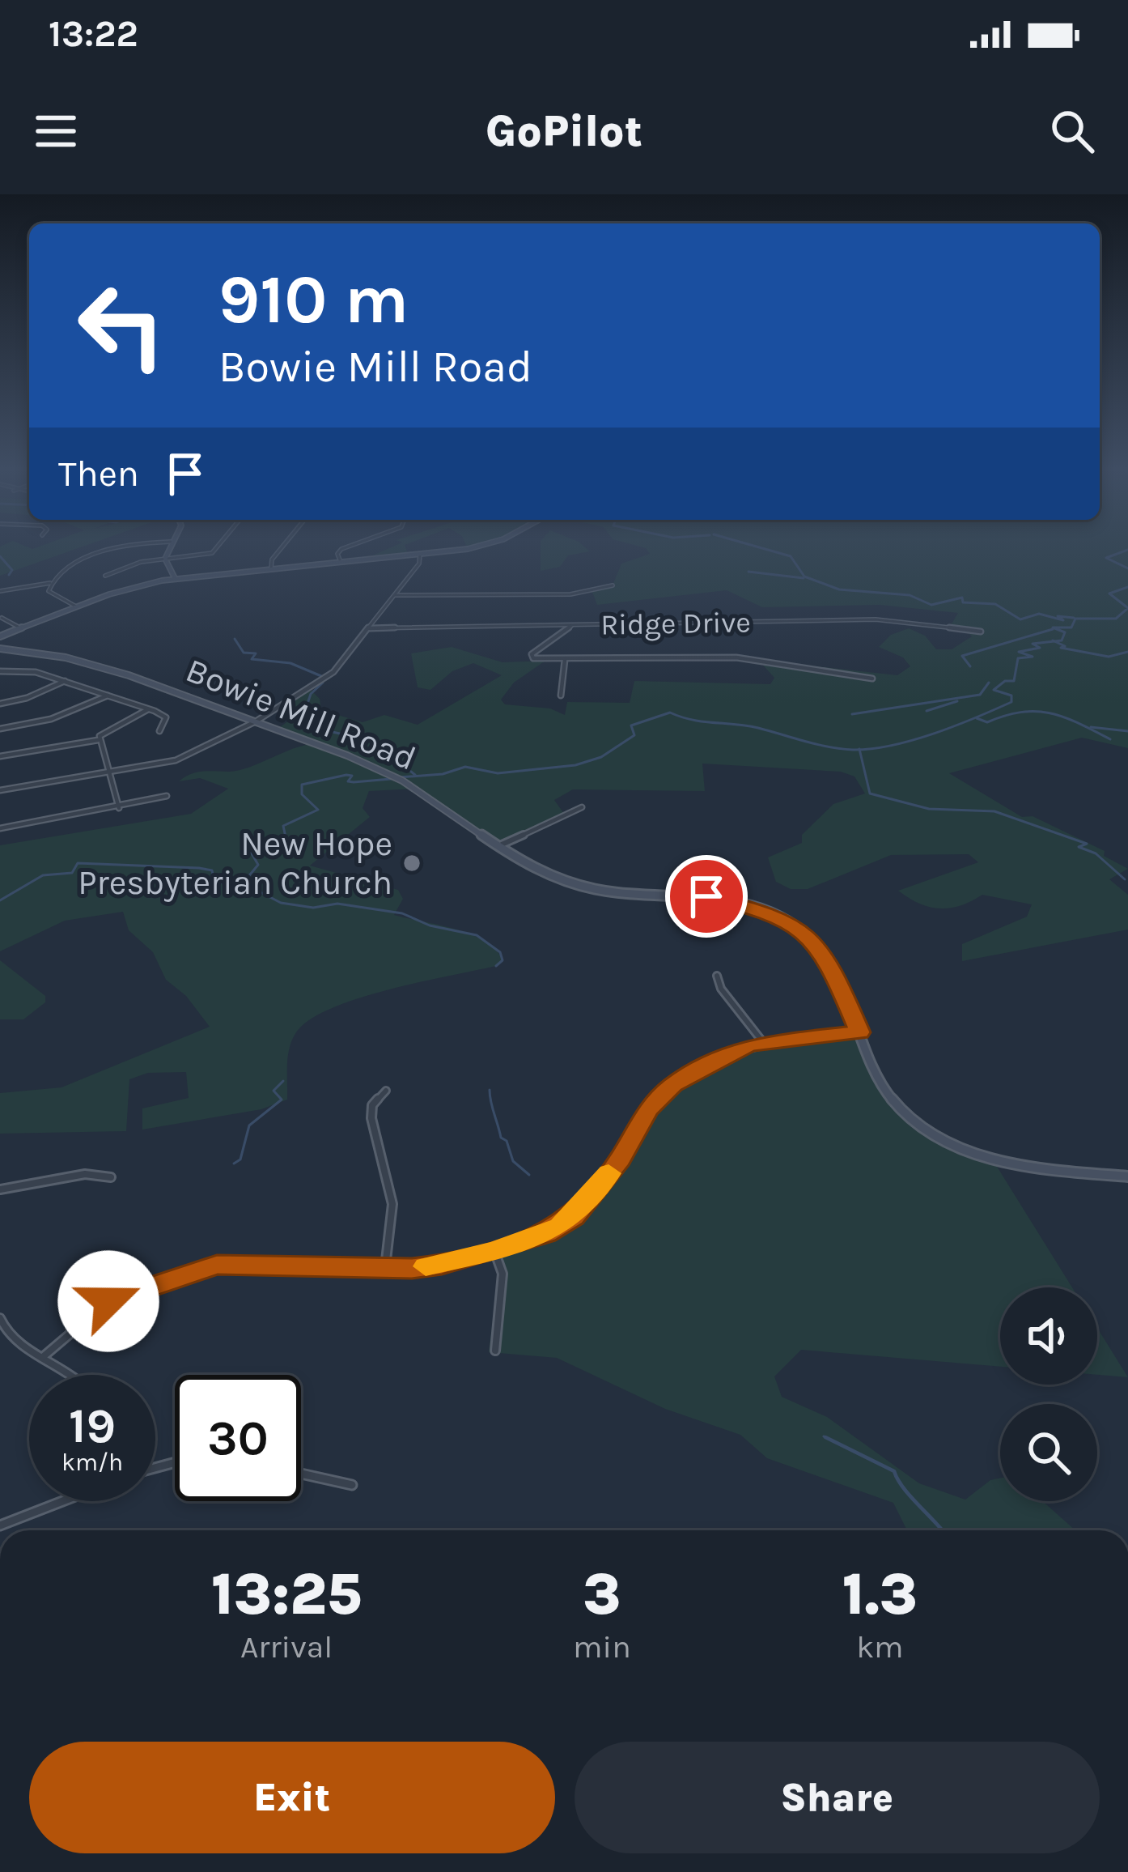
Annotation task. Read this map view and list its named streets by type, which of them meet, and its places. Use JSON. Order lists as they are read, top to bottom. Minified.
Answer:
{"streets":{"street":["Ridge Drive","Bowie Mill Road"]},"places":["New Hope Presbyterian Church"],"page":{"status":"13:22","header":"GoPilot","turn":["910 m","Bowie Mill Road"],"then":"Then","speed":"19 km/h","limit":"30","eta":["13:25","Arrival","3","min","1.3","km"],"buttons":["Exit","Share"]}}
